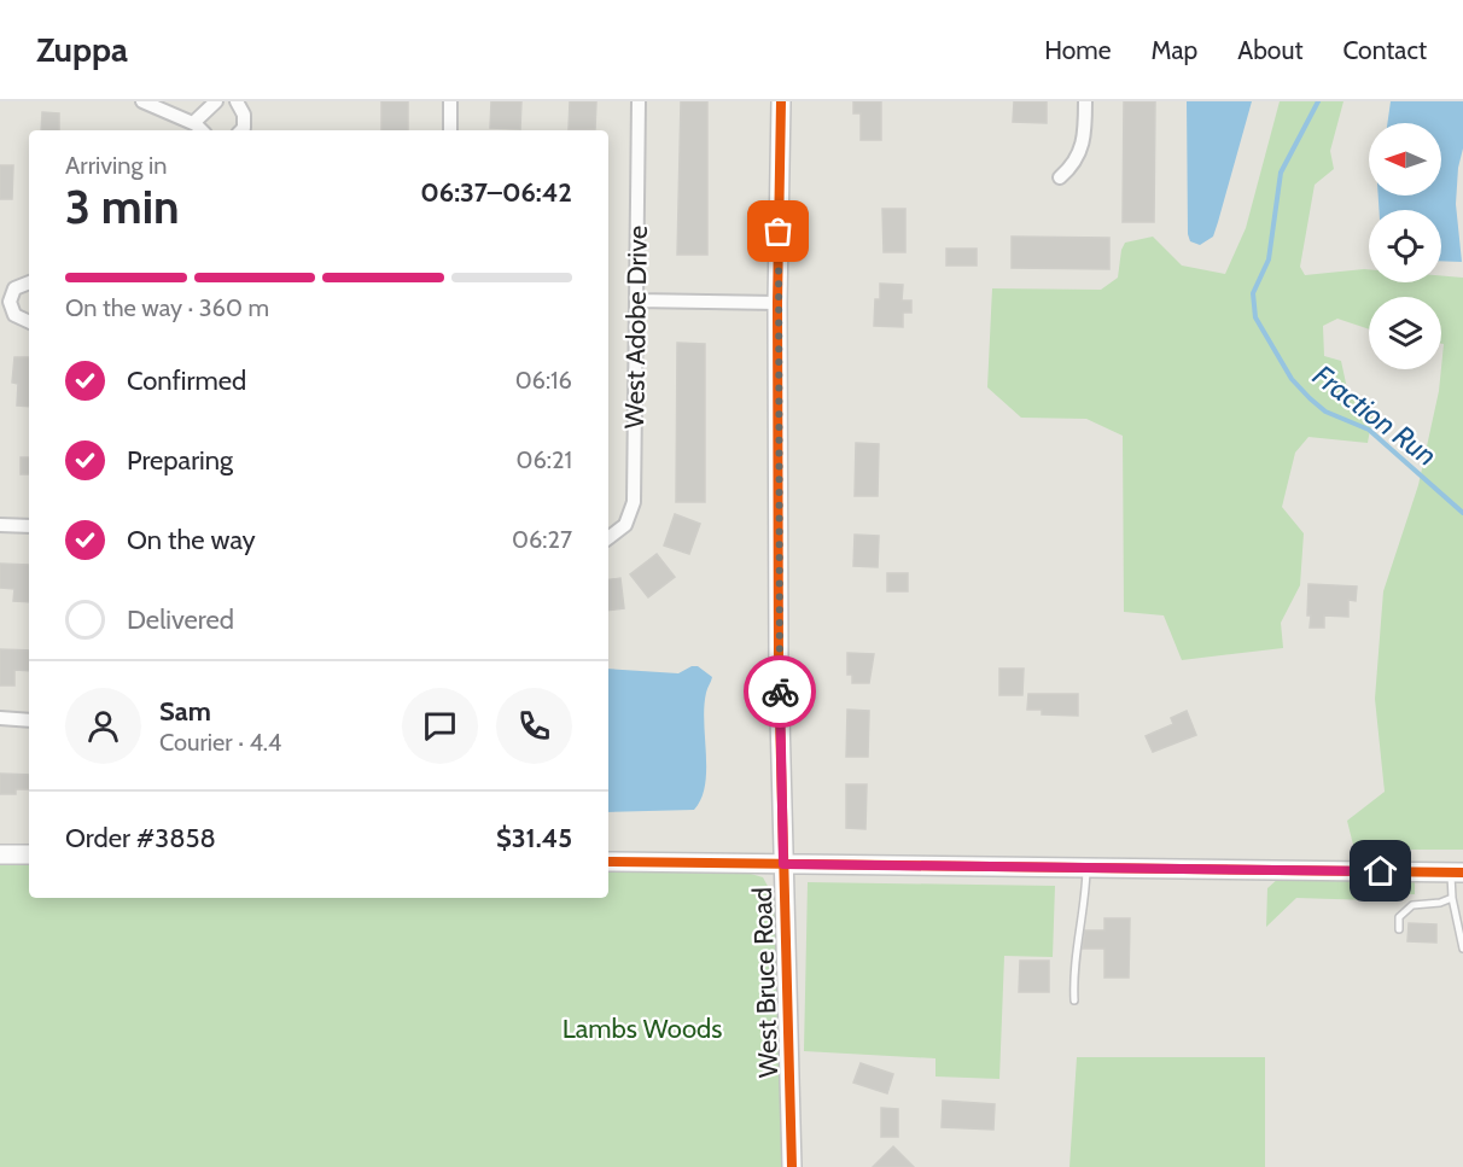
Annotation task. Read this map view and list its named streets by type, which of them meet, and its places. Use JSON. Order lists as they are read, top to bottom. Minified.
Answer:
{"streets":{"street":["West Adobe Drive","West Bruce Road"]},"water":["Fraction Run"],"parks":["Lambs Woods"],"north":"left","page":{"header":"Zuppa","nav":["Home","Map","About","Contact"],"heading":["3 min","Arriving in","06:37–06:42"],"panel":["Sam","Courier · 4.4","Order #3858","$31.45"],"bar":"On the way · 360 m","list":[["Confirmed","06:16"],["Preparing","06:21"],["On the way","06:27"],"Delivered"]}}
